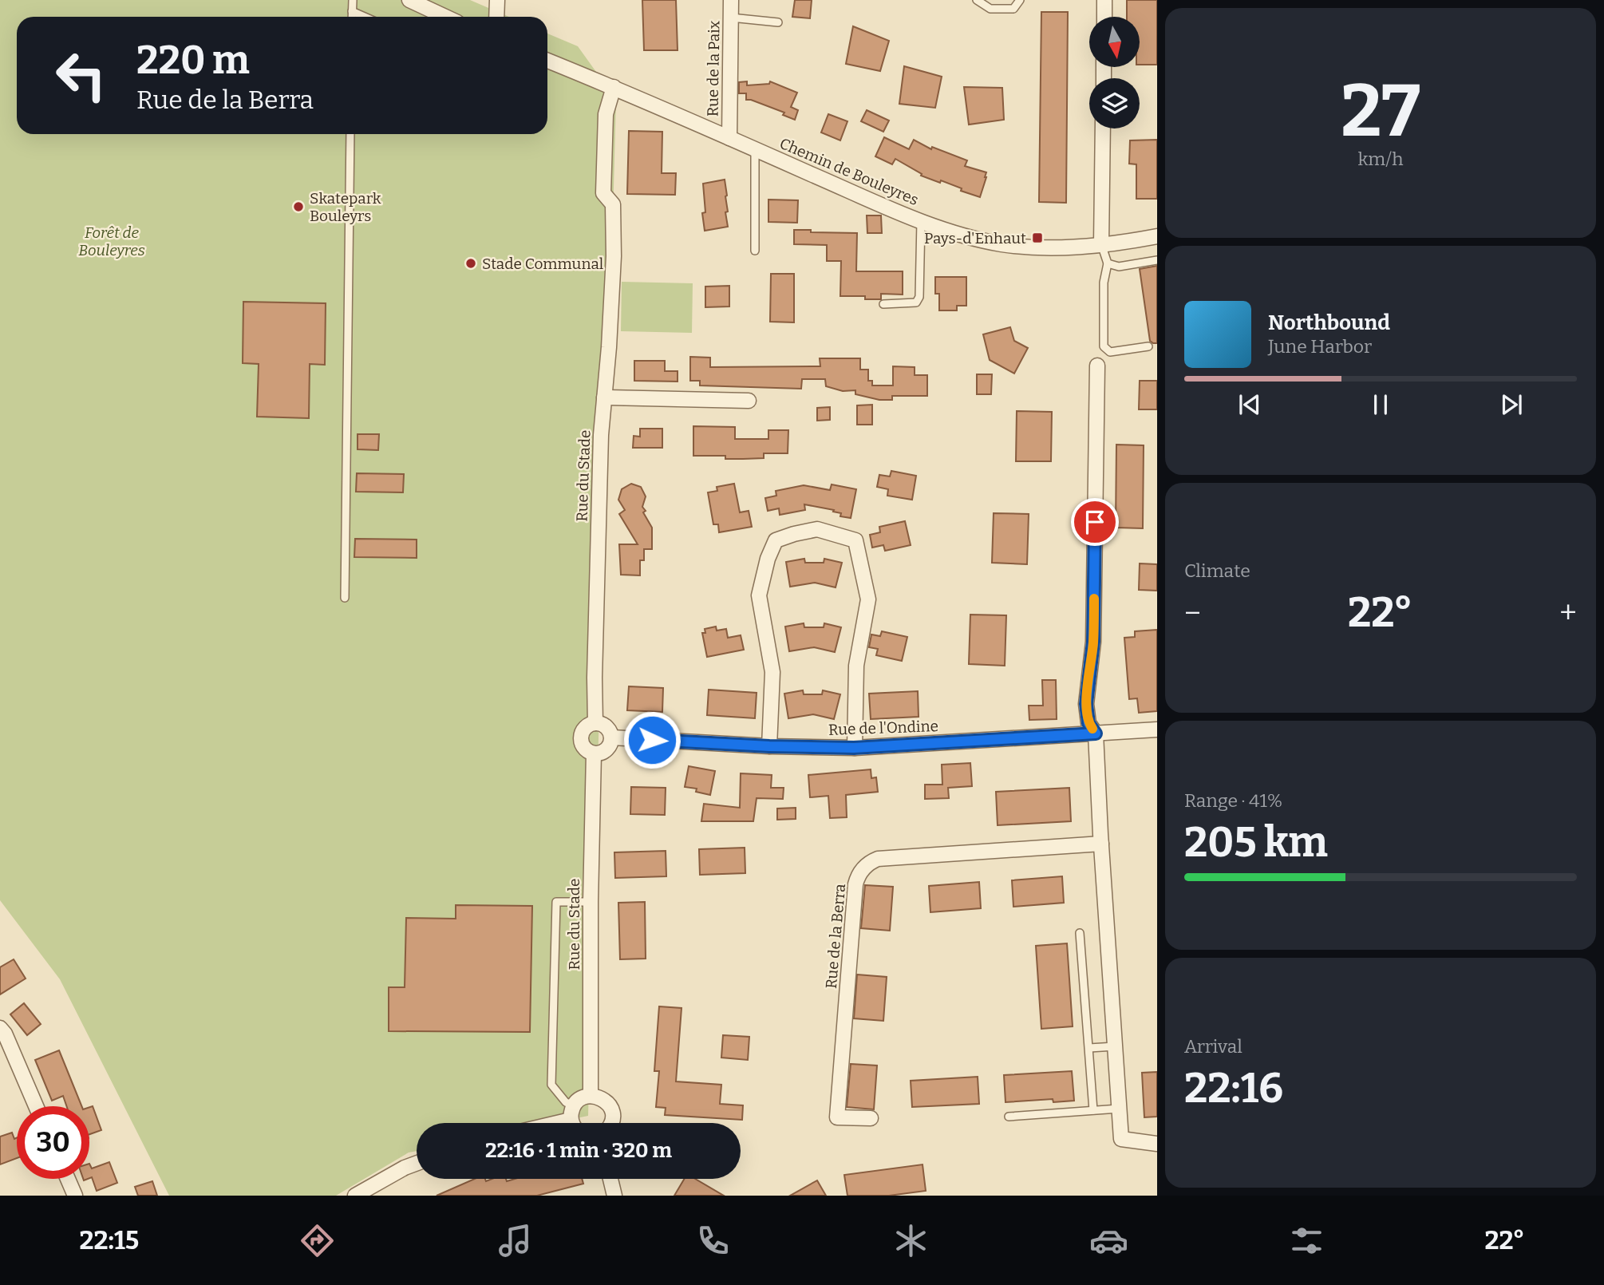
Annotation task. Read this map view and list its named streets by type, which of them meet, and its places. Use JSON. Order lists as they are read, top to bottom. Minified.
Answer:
{"streets":{"street":["Rue de la Paix","Chemin de Bouleyres","Rue du Stade","Rue de l'Ondine","Rue de la Berra"]},"crossings":[["Rue de la Paix","Chemin de Bouleyres"],["Chemin de Bouleyres","Rue du Stade"],["Rue du Stade","Rue de l'Ondine"]],"parks":["Forêt de Bouleyres"],"places":{"other":["Skatepark Bouleyrs","Stade Communal"],"transit":["Pays-d'Enhaut"]},"north":"bottom","page":{"tile":[["27","km/h"],"Climate",["Range · 41%","205 km"],["Arrival","22:16"]],"turn":["220 m","Rue de la Berra"],"song":["Northbound","June Harbor"],"heat":["−","22°","+"],"limit":"30","trip":"22:16 · 1 min · 320 m","tabs":["22:15","22°"]}}
